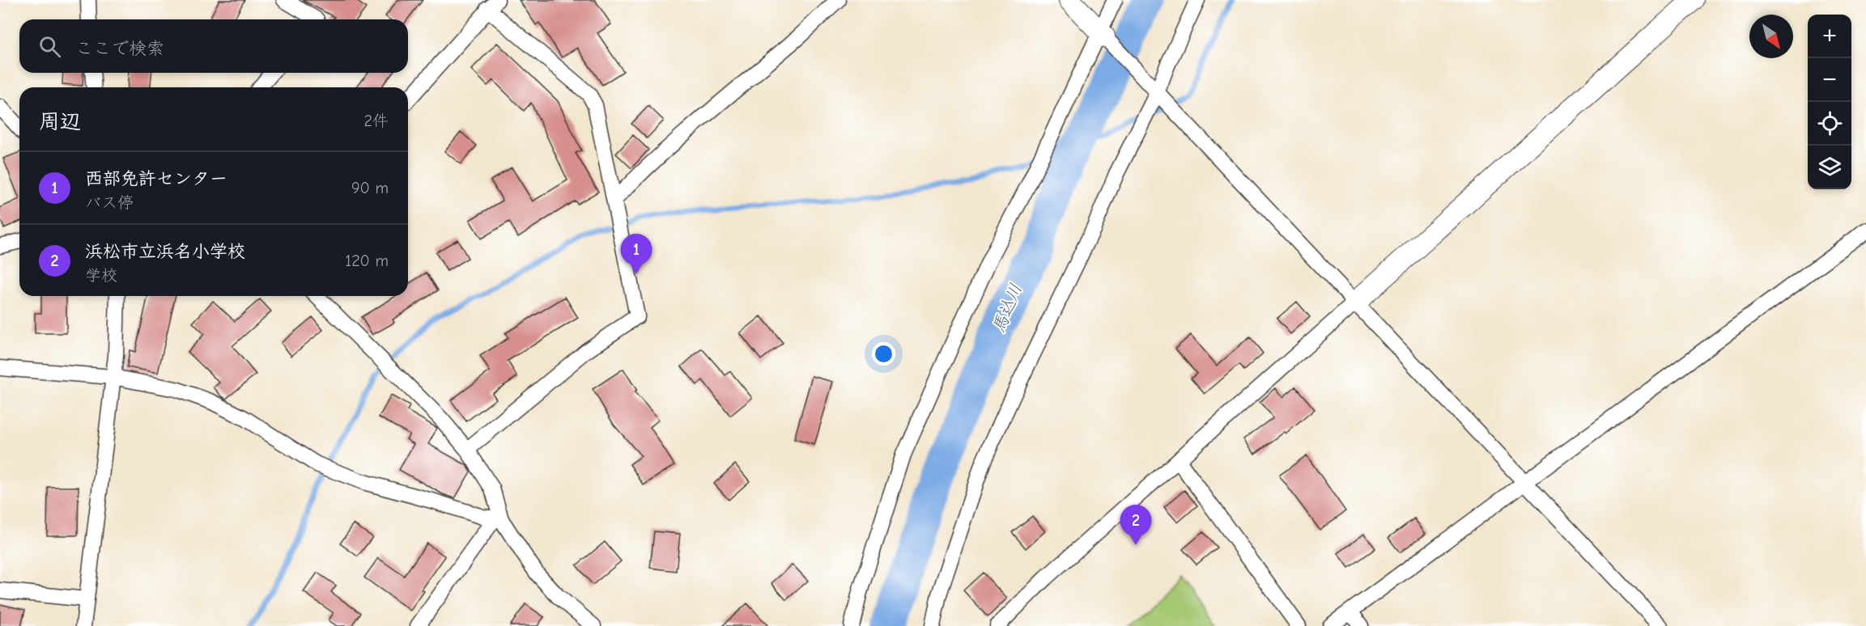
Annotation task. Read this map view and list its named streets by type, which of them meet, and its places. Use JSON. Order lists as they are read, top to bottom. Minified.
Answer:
{"water":["馬込川"],"north":"bottom right","page":{"map_buttons":["+","−"],"search":"ここで検索","heading":["周辺","2件"],"list":[{"mark":"1","name":"西部免許センター","note":"バス停","value":"90 m"},{"mark":"2","name":"浜松市立浜名小学校","note":"学校","value":"120 m"}],"pins":["1","2"]}}
